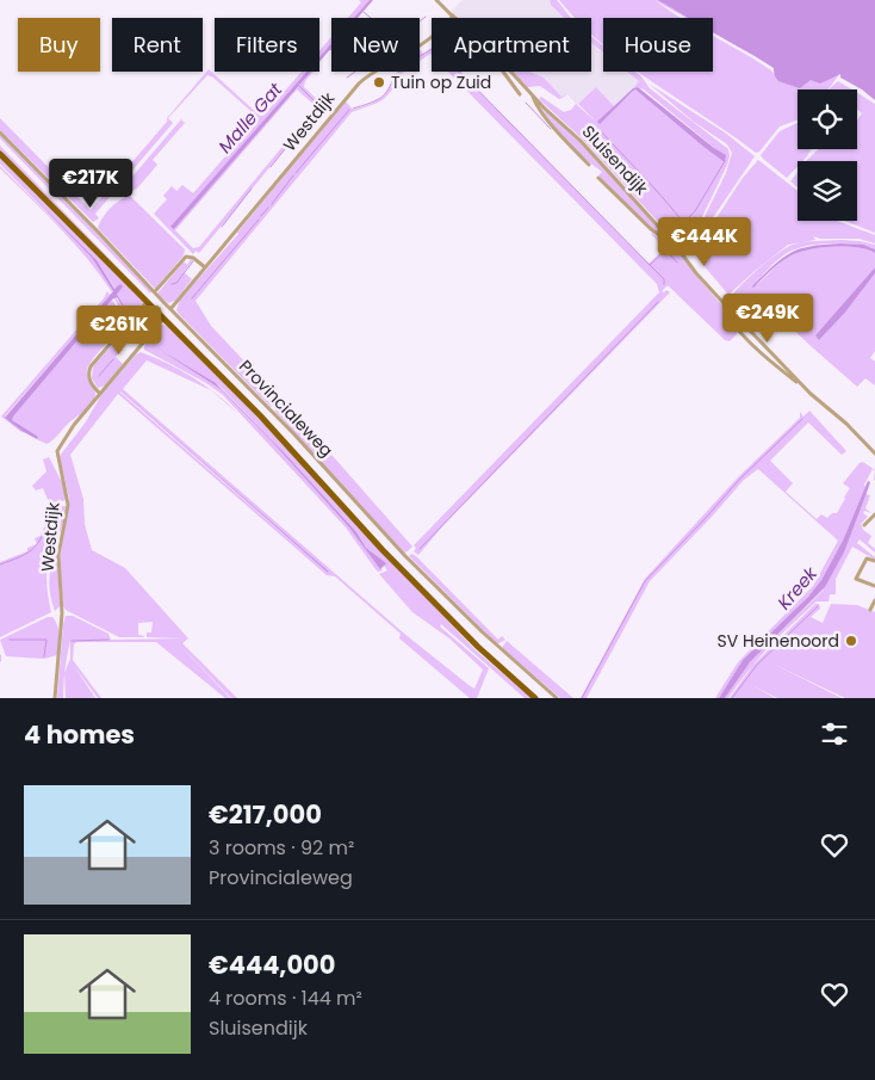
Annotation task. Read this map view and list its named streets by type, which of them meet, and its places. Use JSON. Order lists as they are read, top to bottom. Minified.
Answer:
{"streets":{"main road":["Provincialeweg"],"street":["Westdijk","Sluisendijk"]},"crossings":[["Westdijk","Sluisendijk"],["Westdijk","Provincialeweg"]],"water":["Malle Gat","Kreek"],"places":["Tuin op Zuid","SV Heinenoord"],"page":{"chip":["Buy","Rent","Filters","New","Apartment","House"],"price":["€217K","€444K","€249K","€261K"],"heading":"4 homes","list":[{"name":"€217,000","note":"3 rooms · 92 m² · Provincialeweg"},{"name":"€444,000","note":"4 rooms · 144 m² · Sluisendijk"}]}}
